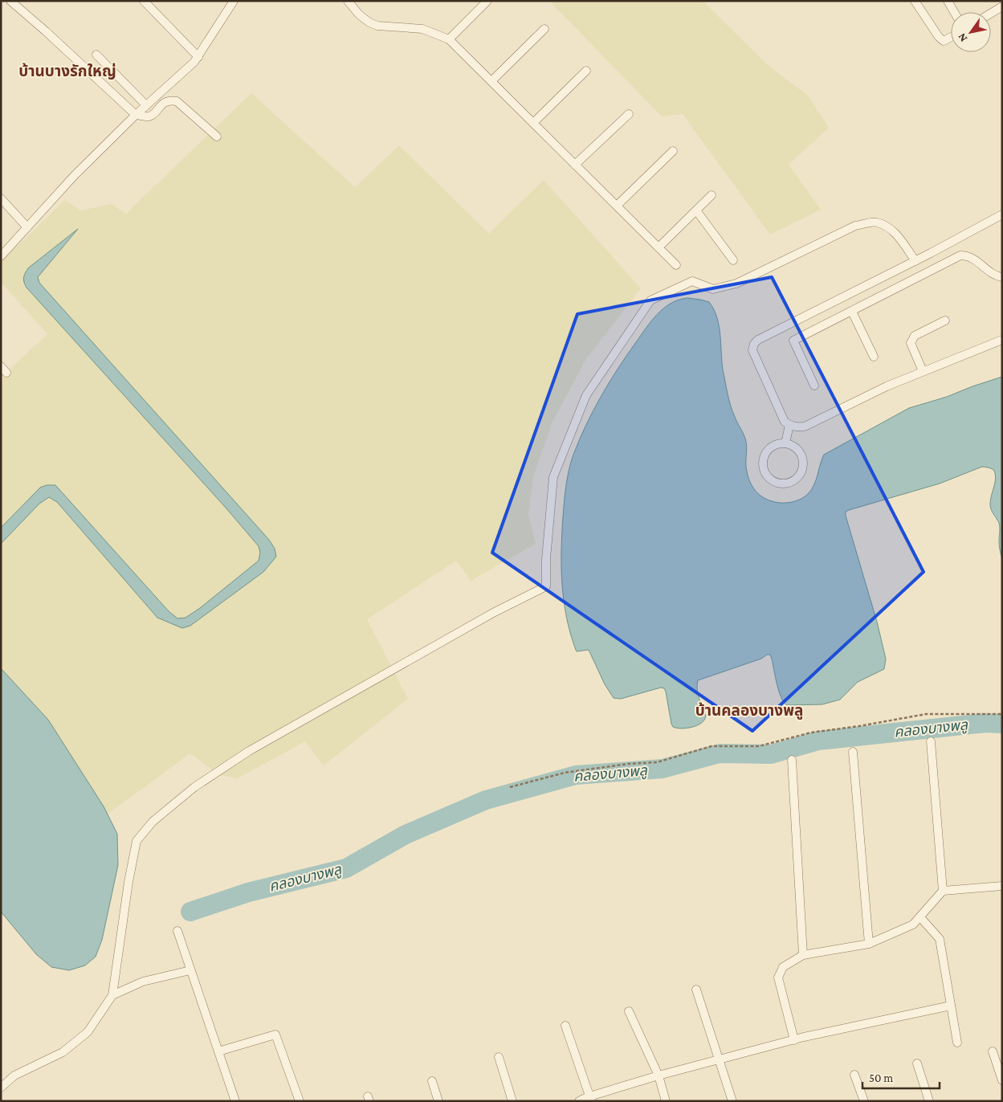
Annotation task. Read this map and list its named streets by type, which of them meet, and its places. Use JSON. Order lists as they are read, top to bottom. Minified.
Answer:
{"districts":["บ้านบางรักใหญ่","บ้านคลองบางพลู"],"water":["คลองบางพลู"],"scale_bar":"50 m","north":"bottom left"}
